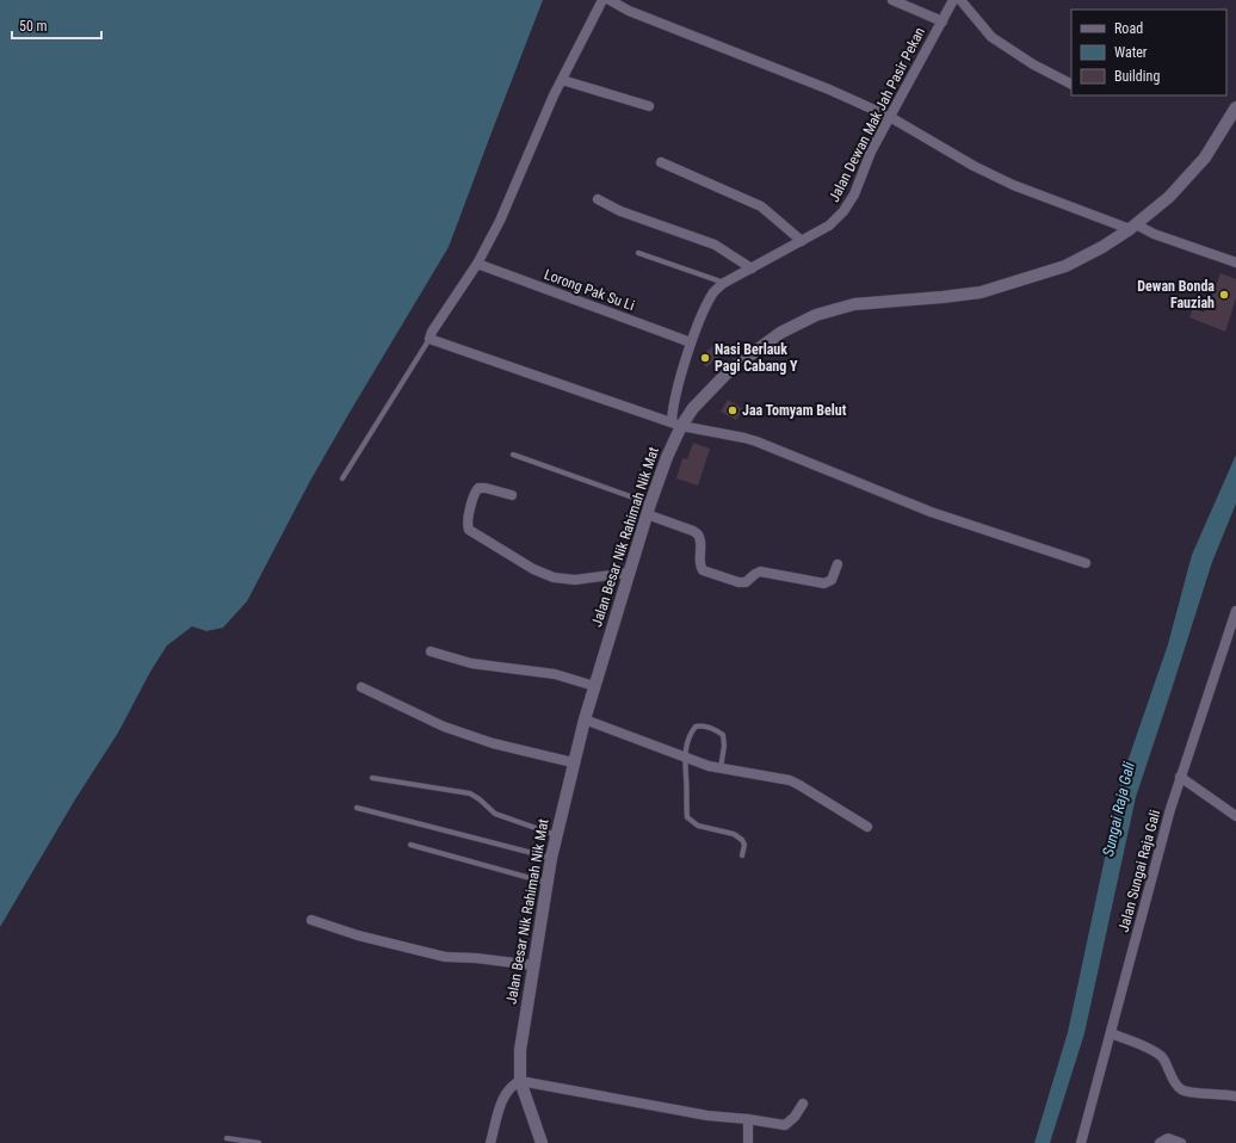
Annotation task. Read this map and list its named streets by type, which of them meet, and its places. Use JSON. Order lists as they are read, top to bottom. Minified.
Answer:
{"streets":{"street":["Jalan Dewan Mak Jah Pasir Pekan","Lorong Pak Su Li","Jalan Besar Nik Rahimah Nik Mat","Jalan Sungai Raja Gali"]},"crossings":[["Jalan Dewan Mak Jah Pasir Pekan","Lorong Pak Su Li"],["Jalan Dewan Mak Jah Pasir Pekan","Jalan Besar Nik Rahimah Nik Mat"]],"water":["Sungai Raja Gali"],"places":["Dewan Bonda Fauziah","Nasi Berlauk Pagi Cabang Y","Jaa Tomyam Belut"],"legend":["Road","Water","Building"],"scale_bar":"50 m"}
